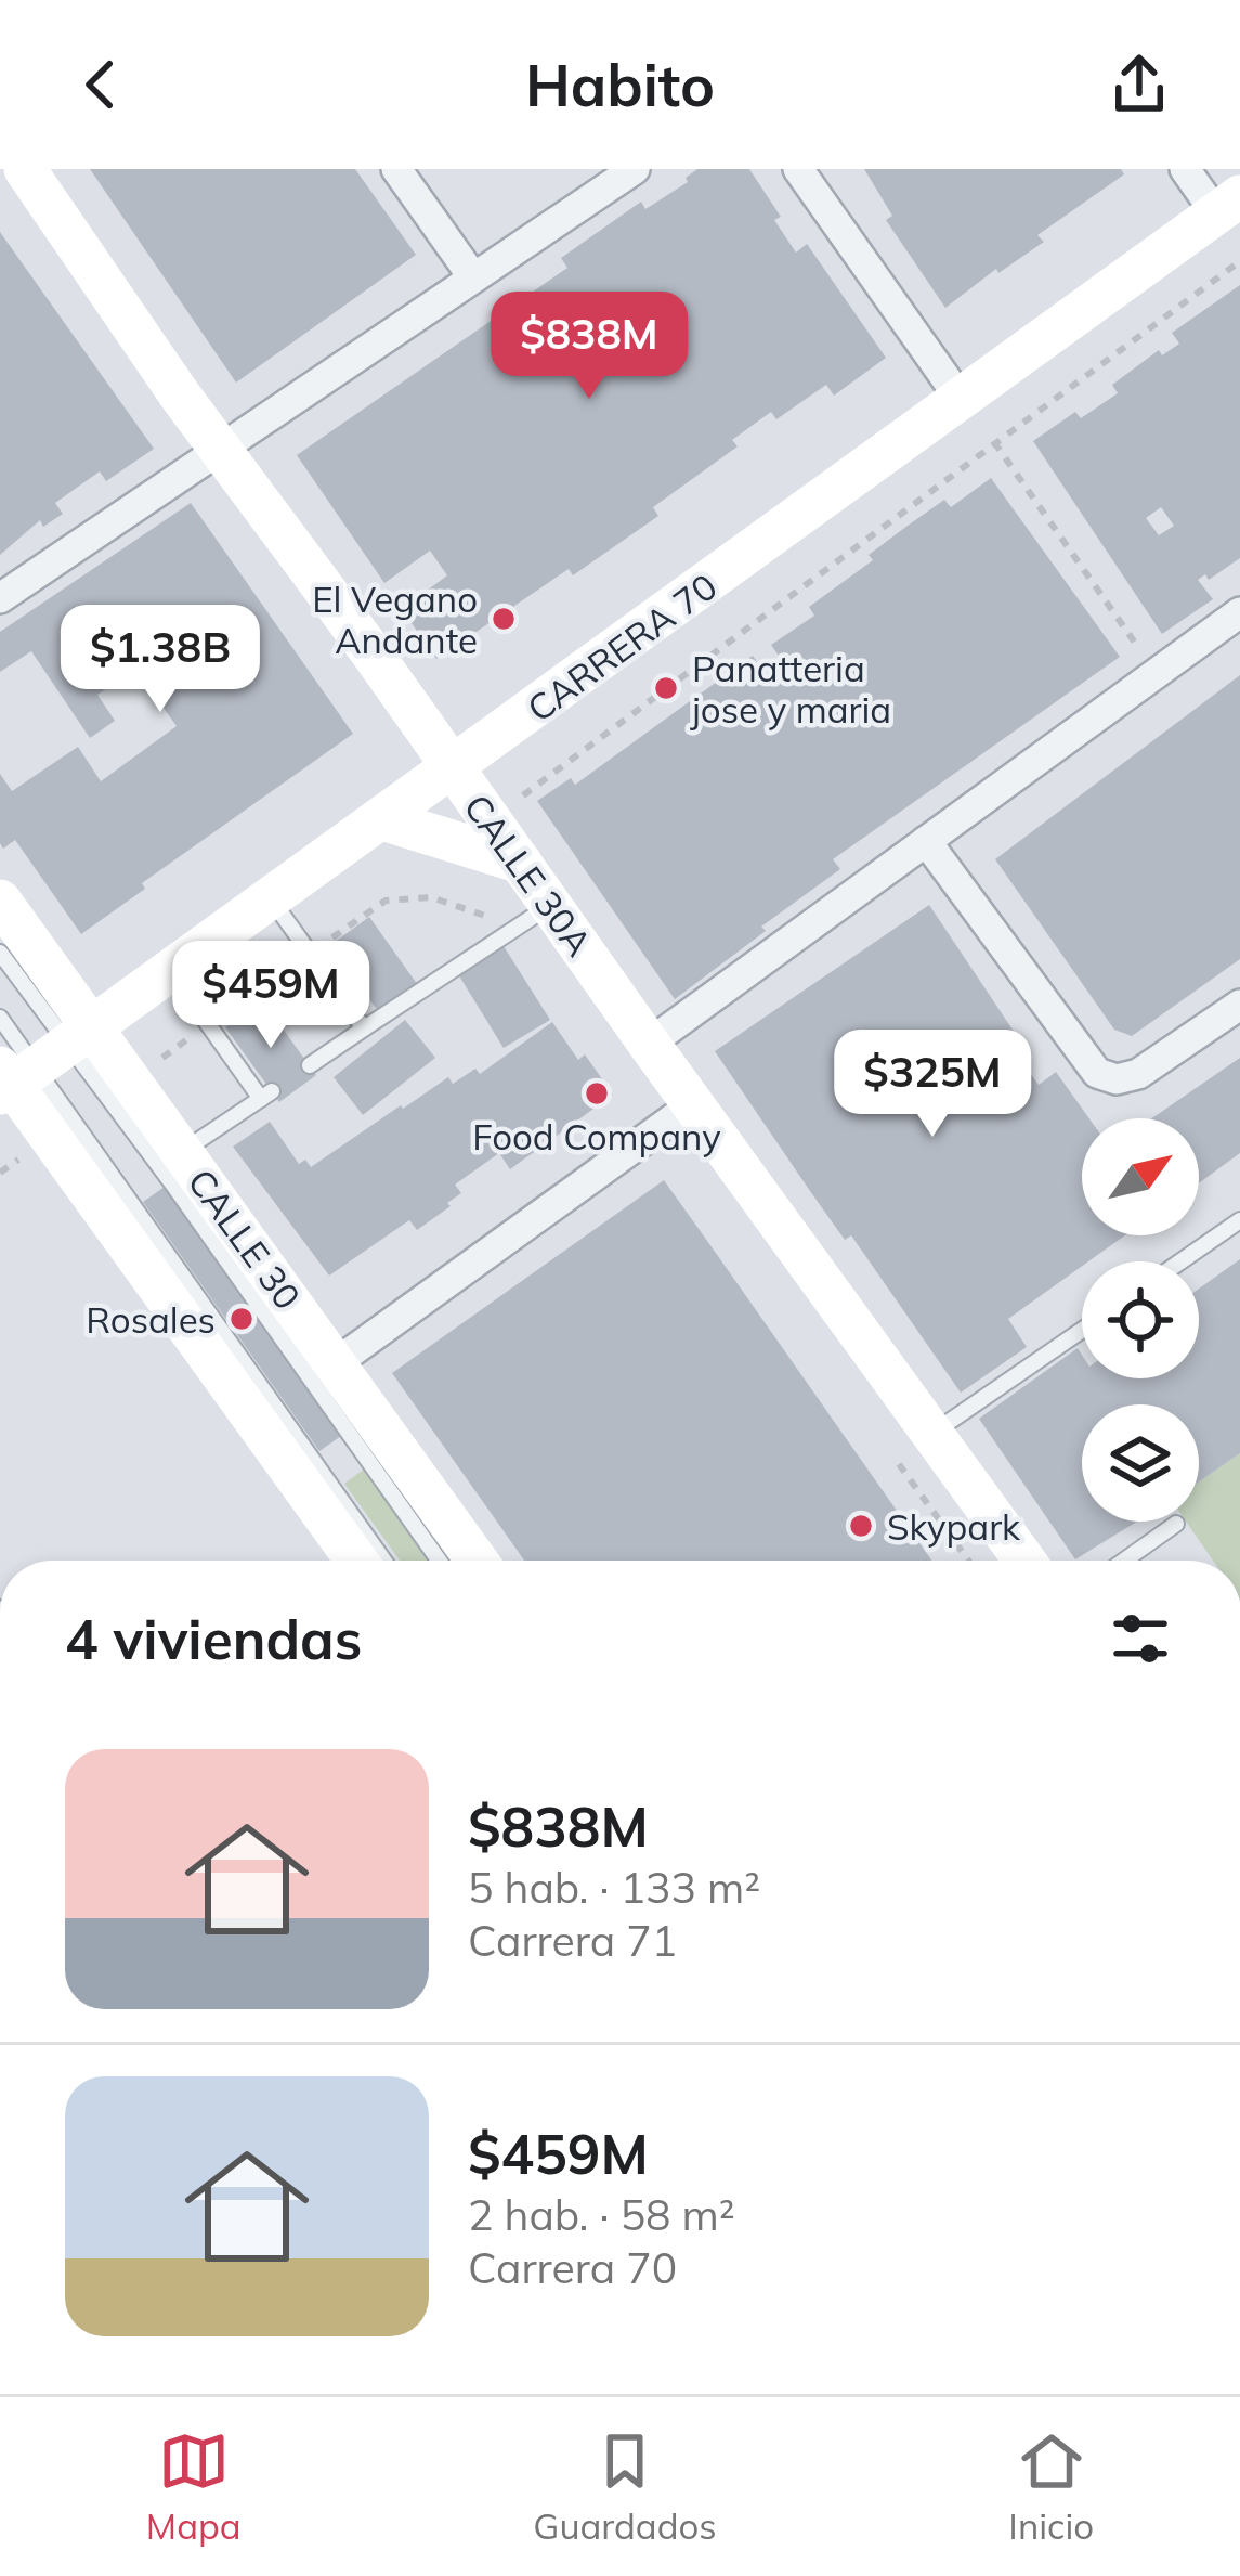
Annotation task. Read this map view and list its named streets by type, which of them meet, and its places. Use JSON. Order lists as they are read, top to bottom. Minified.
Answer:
{"streets":{"main road":["CARRERA 70","CALLE 30A","CALLE 30"]},"crossings":[["CARRERA 70","CALLE 30A"],["CARRERA 70","CALLE 30"]],"places":["El Vegano Andante","Panatteria jose y maria","Food Company","Rosales","Skypark"],"north":"top right","page":{"header":"Habito","price":["$838M","$1.38B","$459M","$325M"],"heading":"4 viviendas","list":[{"name":"$838M","note":"5 hab. · 133 m² · Carrera 71"},{"name":"$459M","note":"2 hab. · 58 m² · Carrera 70"}],"tabs":["Mapa","Guardados","Inicio"]}}
